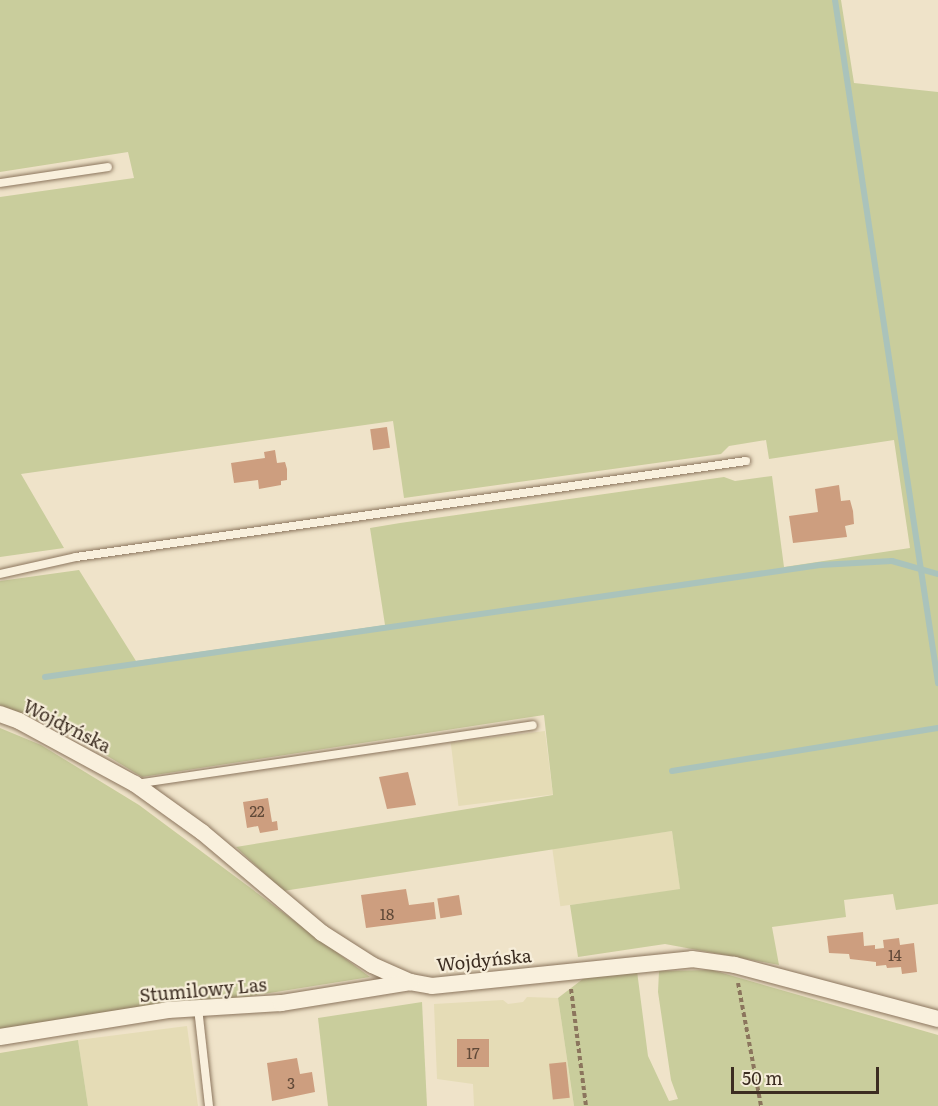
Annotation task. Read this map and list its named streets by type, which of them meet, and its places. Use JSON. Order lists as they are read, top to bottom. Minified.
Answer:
{"streets":{"street":["Wojdyńska","Stumilowy Las"]},"crossings":[["Wojdyńska","Stumilowy Las"]],"house_numbers":["22","18","14","17","3"],"scale_bar":"50 m"}
